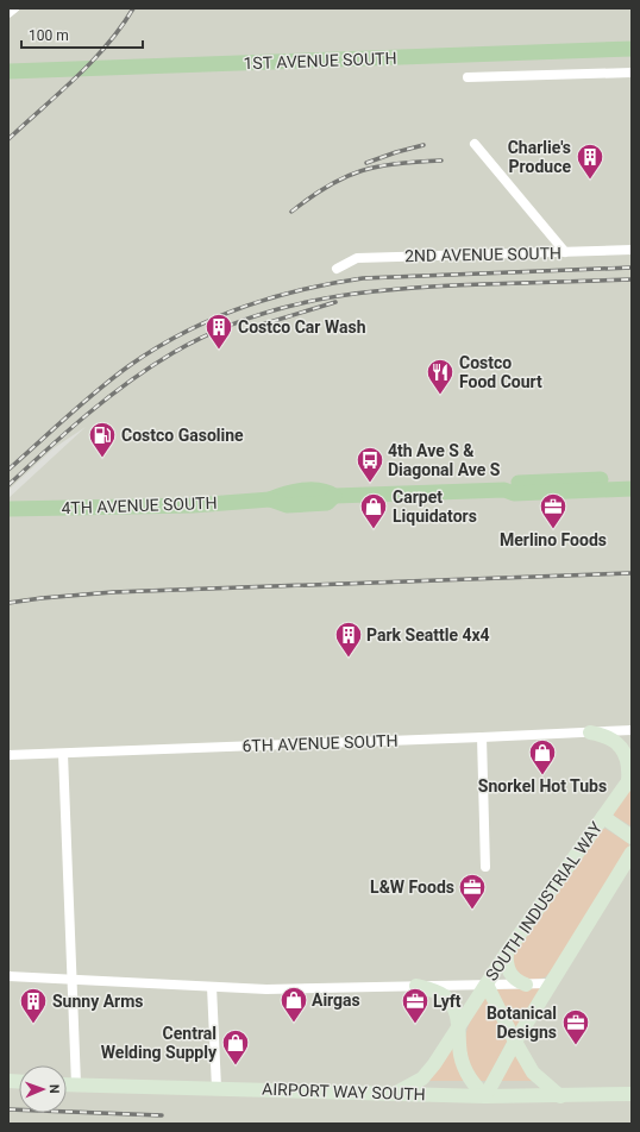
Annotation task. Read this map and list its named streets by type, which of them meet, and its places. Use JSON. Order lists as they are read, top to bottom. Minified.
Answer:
{"streets":{"main road":["1ST AVENUE SOUTH","4TH AVENUE SOUTH"],"street":["2ND AVENUE SOUTH","6TH AVENUE SOUTH","SOUTH INDUSTRIAL WAY","AIRPORT WAY SOUTH"]},"crossings":[["SOUTH INDUSTRIAL WAY","AIRPORT WAY SOUTH"]],"places":{"building":["Charlie's Produce","Costco Car Wash","Park Seattle 4x4","Sunny Arms"],"restaurant":["Costco Food Court"],"fuel station":["Costco Gasoline"],"bus stop":["4th Ave S & Diagonal Ave S"],"shop":["Carpet Liquidators","Snorkel Hot Tubs","Airgas","Central Welding Supply"],"office":["Merlino Foods","L&W Foods","Lyft","Botanical Designs"]},"scale_bar":"100 m","north":"right"}
